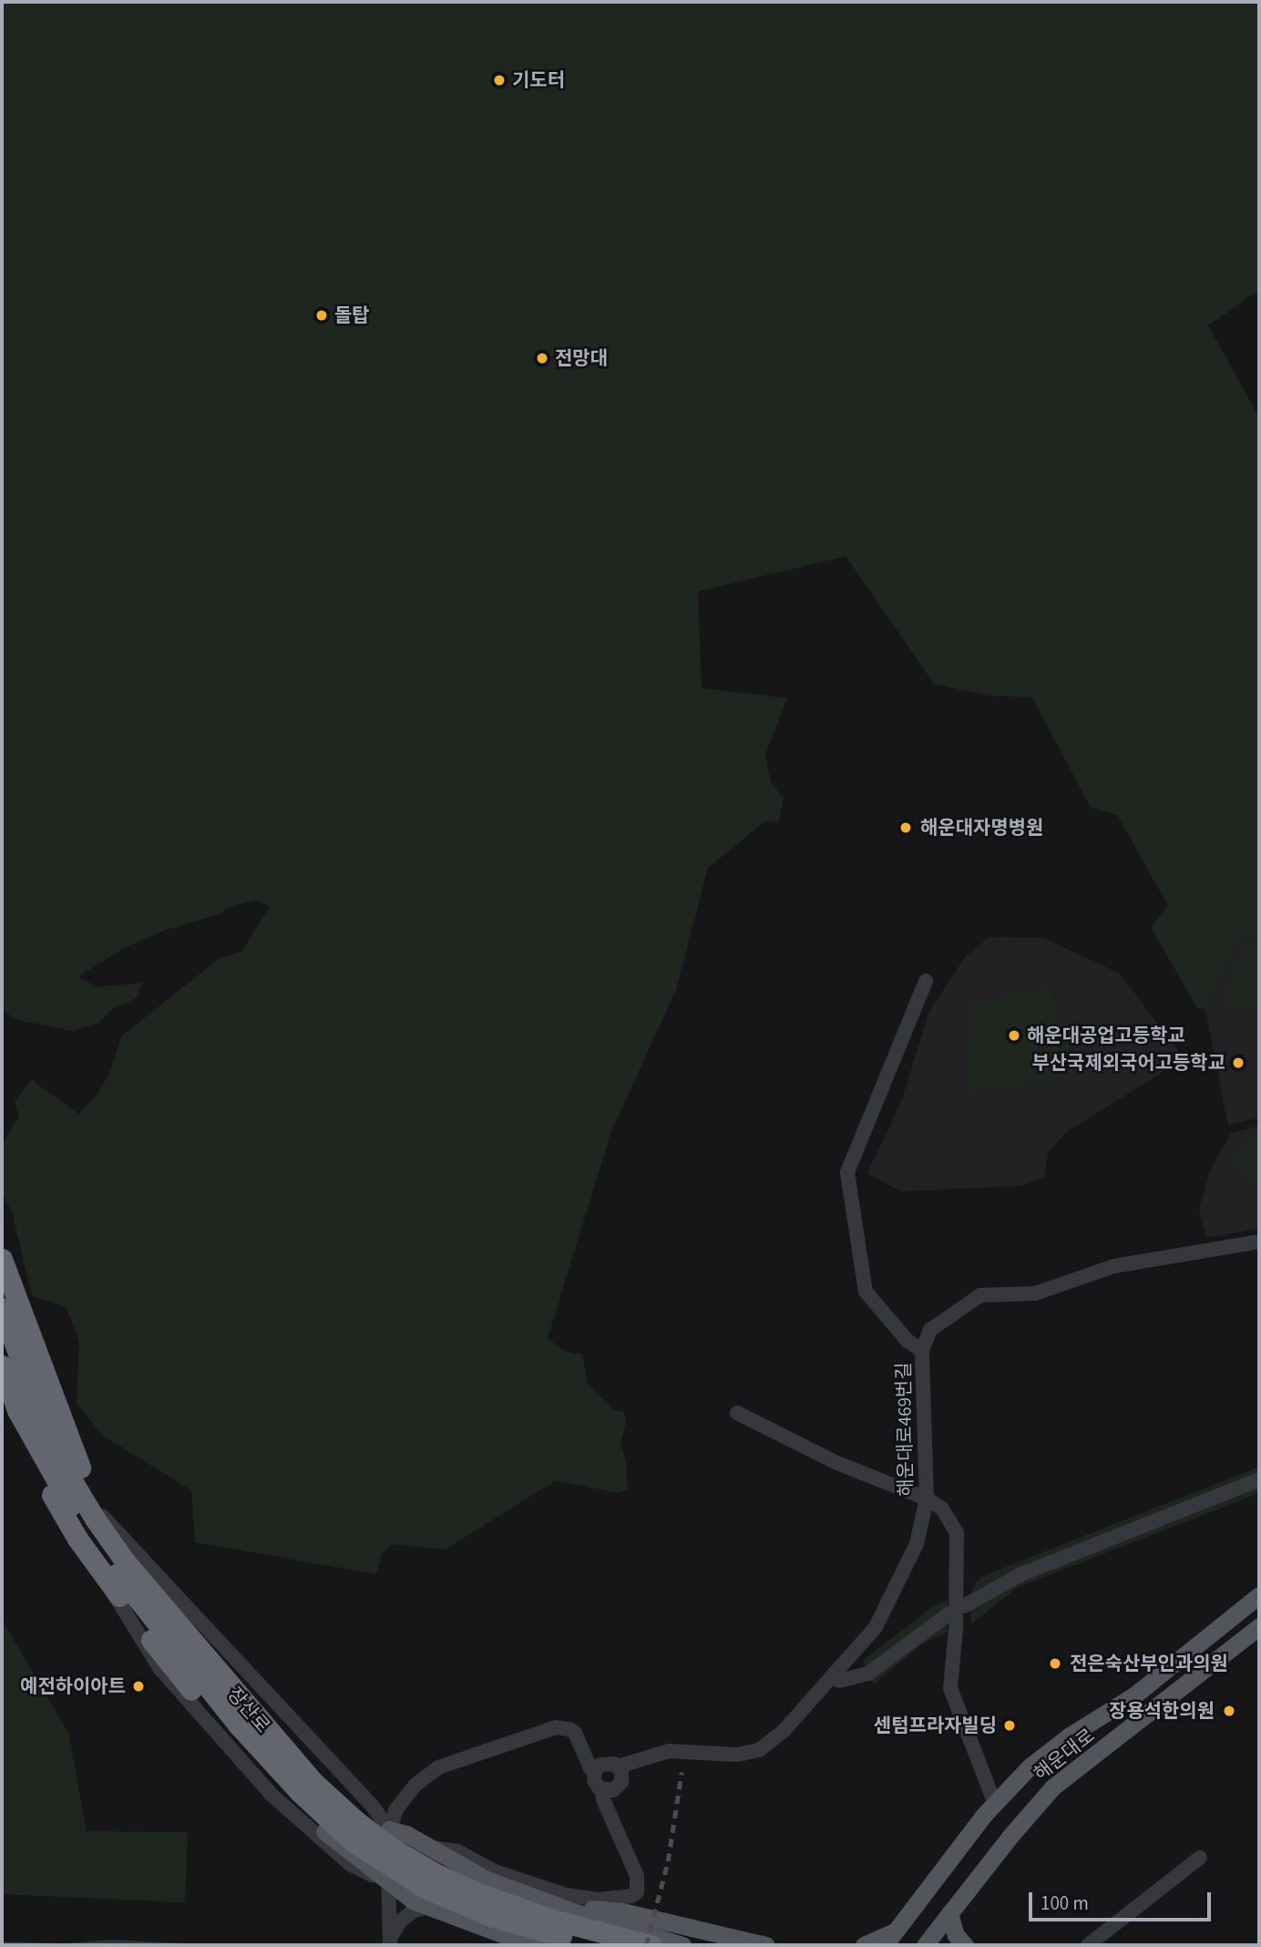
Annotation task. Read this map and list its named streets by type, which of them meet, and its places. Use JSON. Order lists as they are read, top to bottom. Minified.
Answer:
{"streets":{"highway":["장산로"],"main road":["해운대로"],"street":["해운대로469번길"]},"places":["기도터","돌탑","전망대","해운대자명병원","해운대공업고등학교","부산국제외국어고등학교","전은숙산부인과의원","예전하이아트","장용석한의원","센텀프라자빌딩"],"scale_bar":"100 m"}
